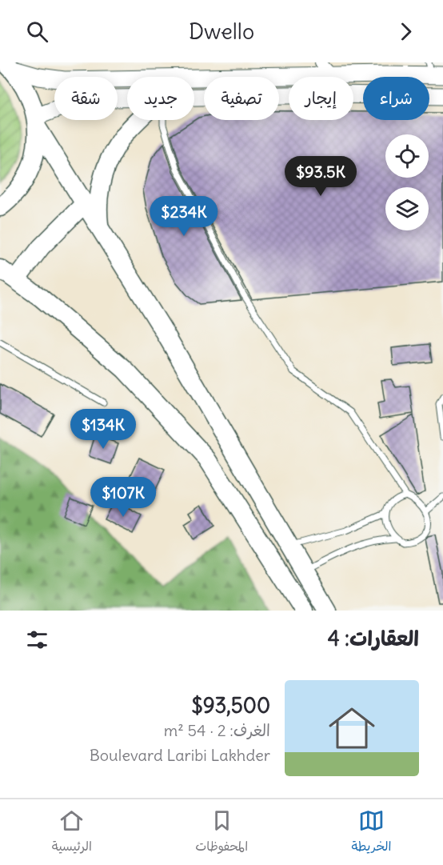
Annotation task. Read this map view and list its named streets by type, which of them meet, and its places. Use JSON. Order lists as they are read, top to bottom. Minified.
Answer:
{"page":{"header":"Dwello","chip":["شراء","إيجار","تصفية","جديد","شقة"],"price":["$93.5K","$234K","$134K","$107K"],"heading":"العقارات: 4","list":[{"name":"$93,500","note":"الغرف: 2 · 54 m² · Boulevard Laribi Lakhder"}],"tabs":["الخريطة","المحفوظات","الرئيسية"]}}
